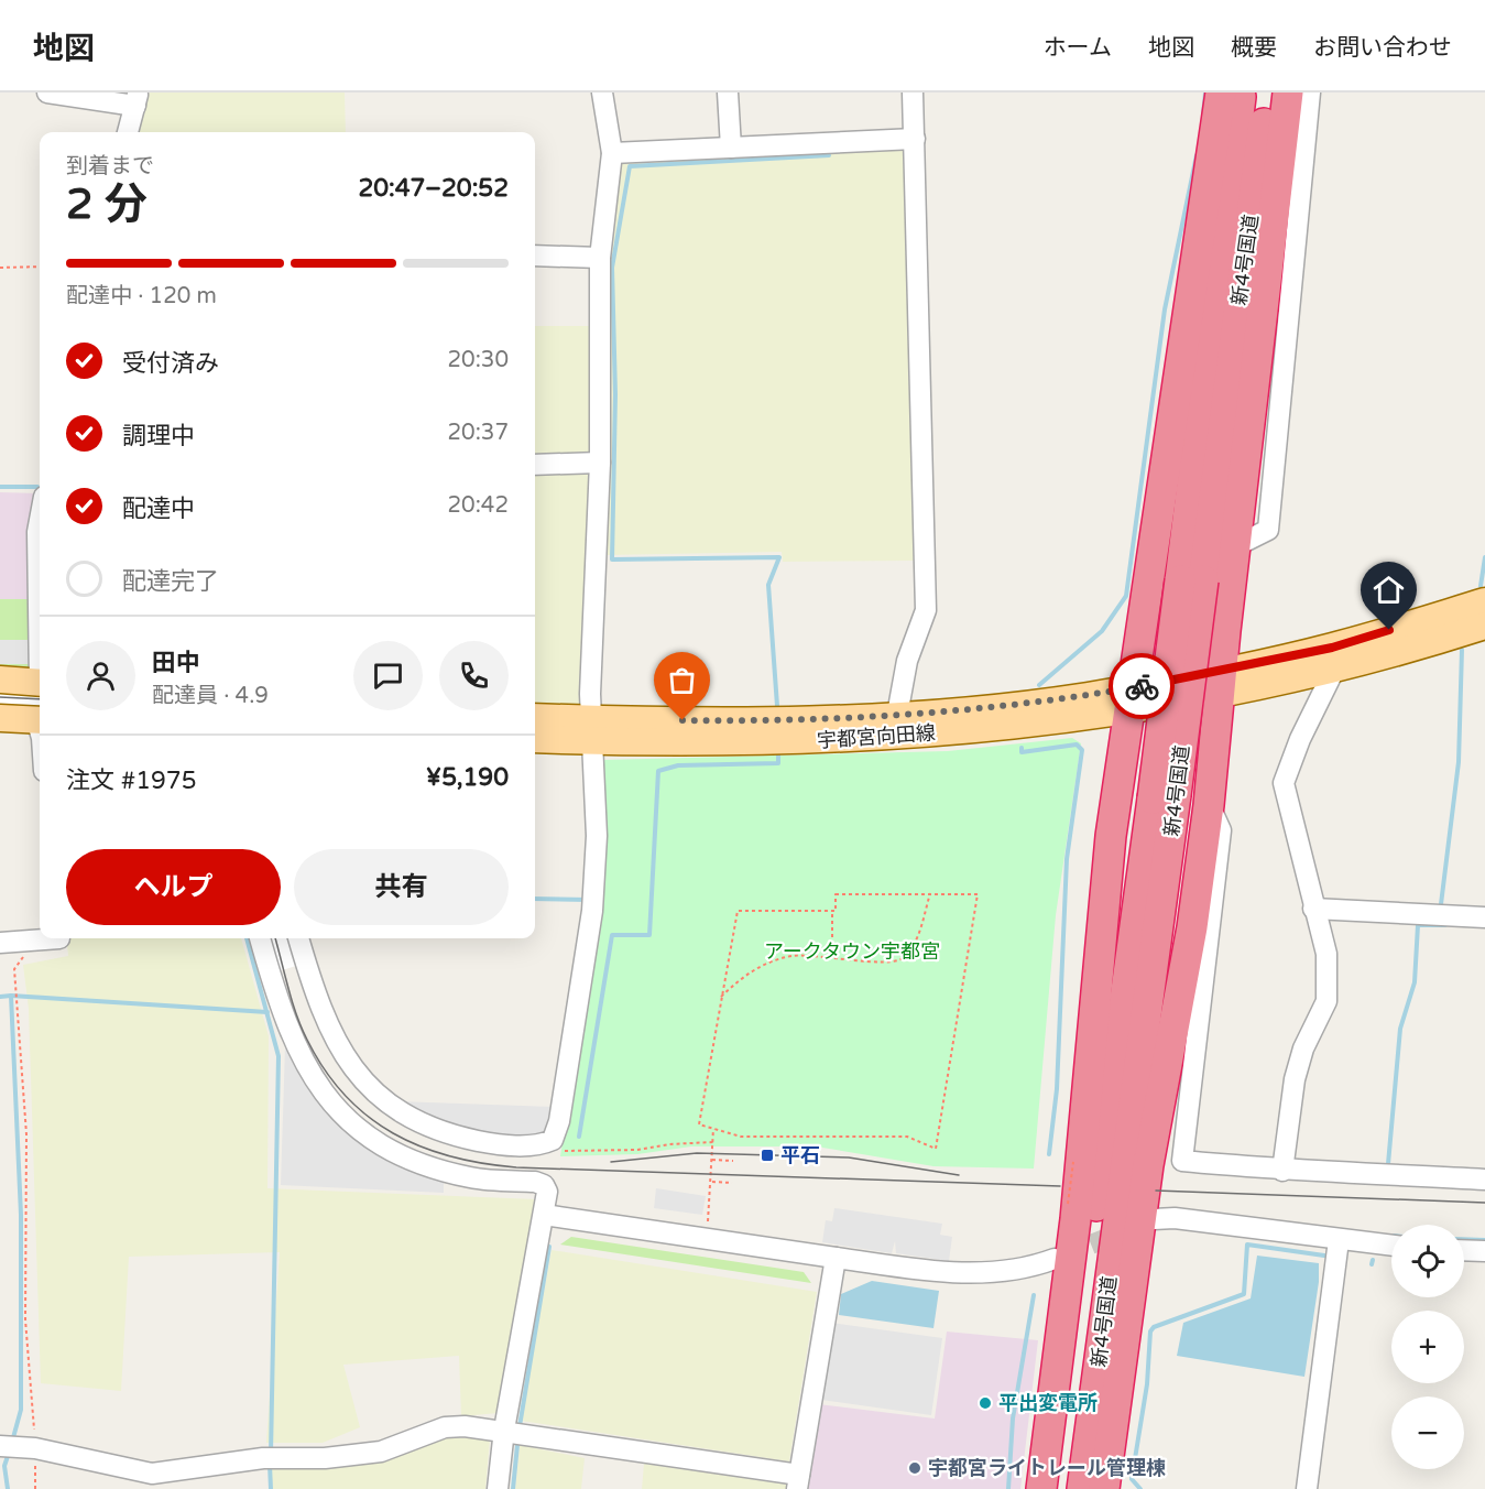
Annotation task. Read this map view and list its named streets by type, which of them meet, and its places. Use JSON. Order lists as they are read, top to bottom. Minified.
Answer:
{"streets":{"highway":["新4号国道"],"main road":["宇都宮向田線"]},"parks":["アークタウン宇都宮"],"places":{"transit":["平石"],"other":["平出変電所","宇都宮ライトレール管理棟"]},"page":{"header":"地図","nav":["ホーム","地図","概要","お問い合わせ"],"heading":["2 分","到着まで","20:47–20:52"],"panel":["田中","配達員 · 4.9","注文 #1975","¥5,190"],"bar":"配達中 · 120 m","list":[["受付済み","20:30"],["調理中","20:37"],["配達中","20:42"],"配達完了"],"buttons":["ヘルプ","共有"],"map_buttons":["+","−"]}}
